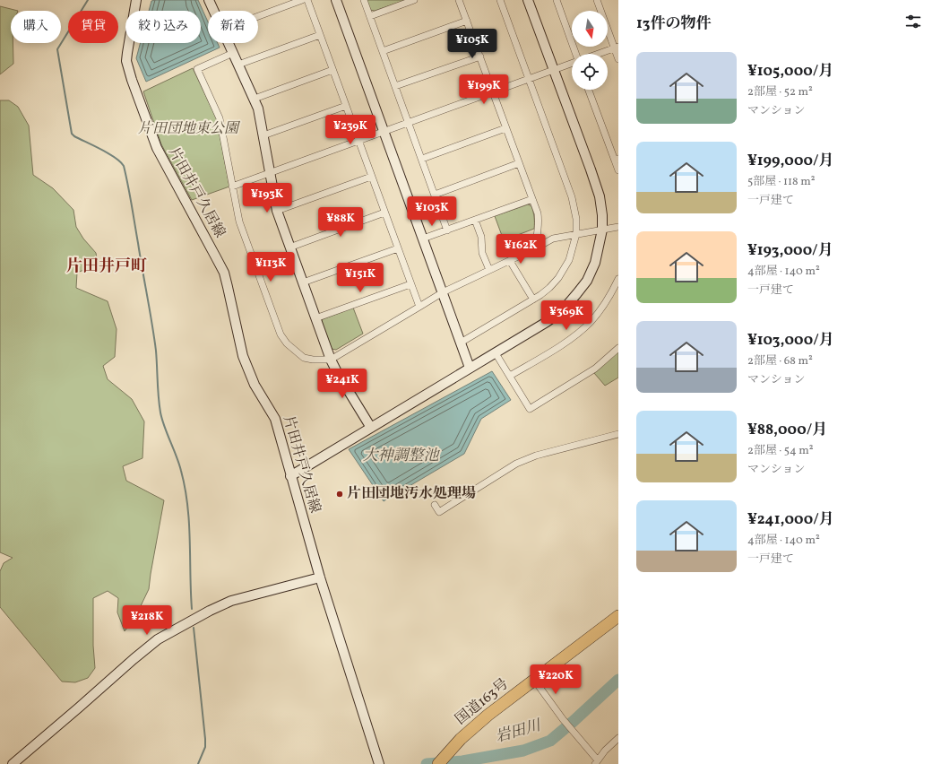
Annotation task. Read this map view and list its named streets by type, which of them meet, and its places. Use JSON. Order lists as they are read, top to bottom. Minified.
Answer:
{"streets":{"highway":["国道163号"],"street":["片田井戸久居線"]},"districts":["片田井戸町"],"water":["大神調整池","岩田川"],"parks":["片田団地東公園"],"places":["片田団地汚水処理場"],"north":"bottom","page":{"heading":"13件の物件","chip":["購入","賃貸","絞り込み","新着"],"price":["¥105K","¥199K","¥239K","¥193K","¥103K","¥88K","¥162K","¥113K","¥151K","¥369K","¥241K","¥218K","¥220K"],"list":[{"name":"¥105,000/月","note":"2部屋 · 52 m² · マンション"},{"name":"¥199,000/月","note":"5部屋 · 118 m² · 一戸建て"},{"name":"¥193,000/月","note":"4部屋 · 140 m² · 一戸建て"},{"name":"¥103,000/月","note":"2部屋 · 68 m² · マンション"},{"name":"¥88,000/月","note":"2部屋 · 54 m² · マンション"},{"name":"¥241,000/月","note":"4部屋 · 140 m² · 一戸建て"}]}}
